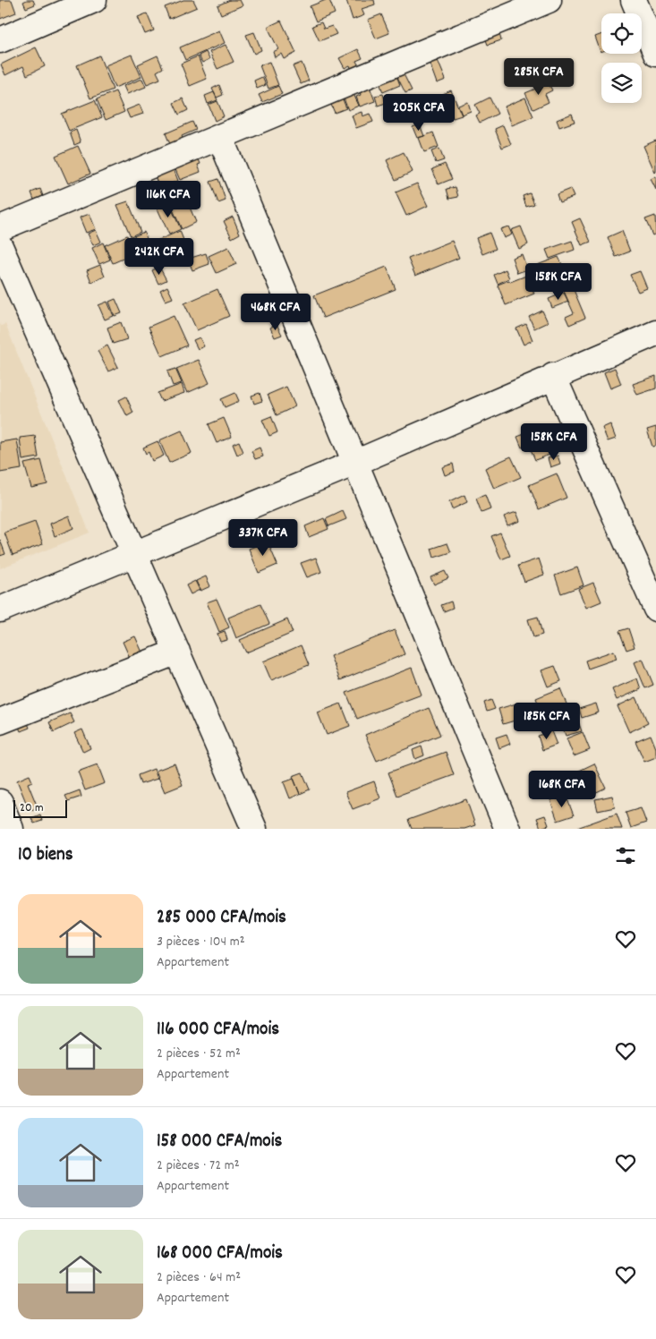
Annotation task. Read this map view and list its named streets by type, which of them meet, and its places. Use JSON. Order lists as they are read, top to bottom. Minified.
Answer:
{"scale_bar":"20 m","page":{"price":["285K CFA","205K CFA","116K CFA","242K CFA","158K CFA","468K CFA","158K CFA","337K CFA","185K CFA","168K CFA"],"scale":"20 m","heading":"10 biens","list":[{"name":"285 000 CFA/mois","note":"3 pièces · 104 m² · Appartement"},{"name":"116 000 CFA/mois","note":"2 pièces · 52 m² · Appartement"},{"name":"158 000 CFA/mois","note":"2 pièces · 72 m² · Appartement"},{"name":"168 000 CFA/mois","note":"2 pièces · 64 m² · Appartement"}]}}
